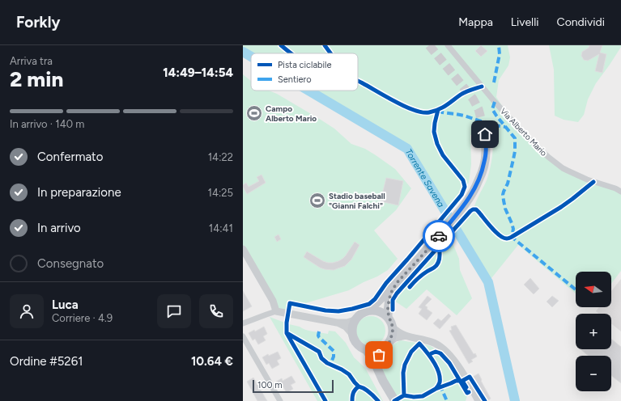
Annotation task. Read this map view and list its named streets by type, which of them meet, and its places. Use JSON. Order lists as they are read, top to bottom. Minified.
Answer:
{"streets":{"street":["Via Alberto Mario"]},"water":["Torrente Savena"],"places":{"sports":["Campo Alberto Mario","Stadio baseball \"Gianni Falchi\""]},"legend":["Pista ciclabile","Sentiero"],"scale_bar":"100 m","north":"left","page":{"header":"Forkly","nav":["Mappa","Livelli","Condividi"],"heading":["2 min","Arriva tra","14:49–14:54"],"panel":["Luca","Corriere · 4.9","Ordine #5261","10.64 €"],"bar":"In arrivo · 140 m","list":[["Confermato","14:22"],["In preparazione","14:25"],["In arrivo","14:41"],"Consegnato"],"map_buttons":["+","−"],"scale":"100 m"}}
